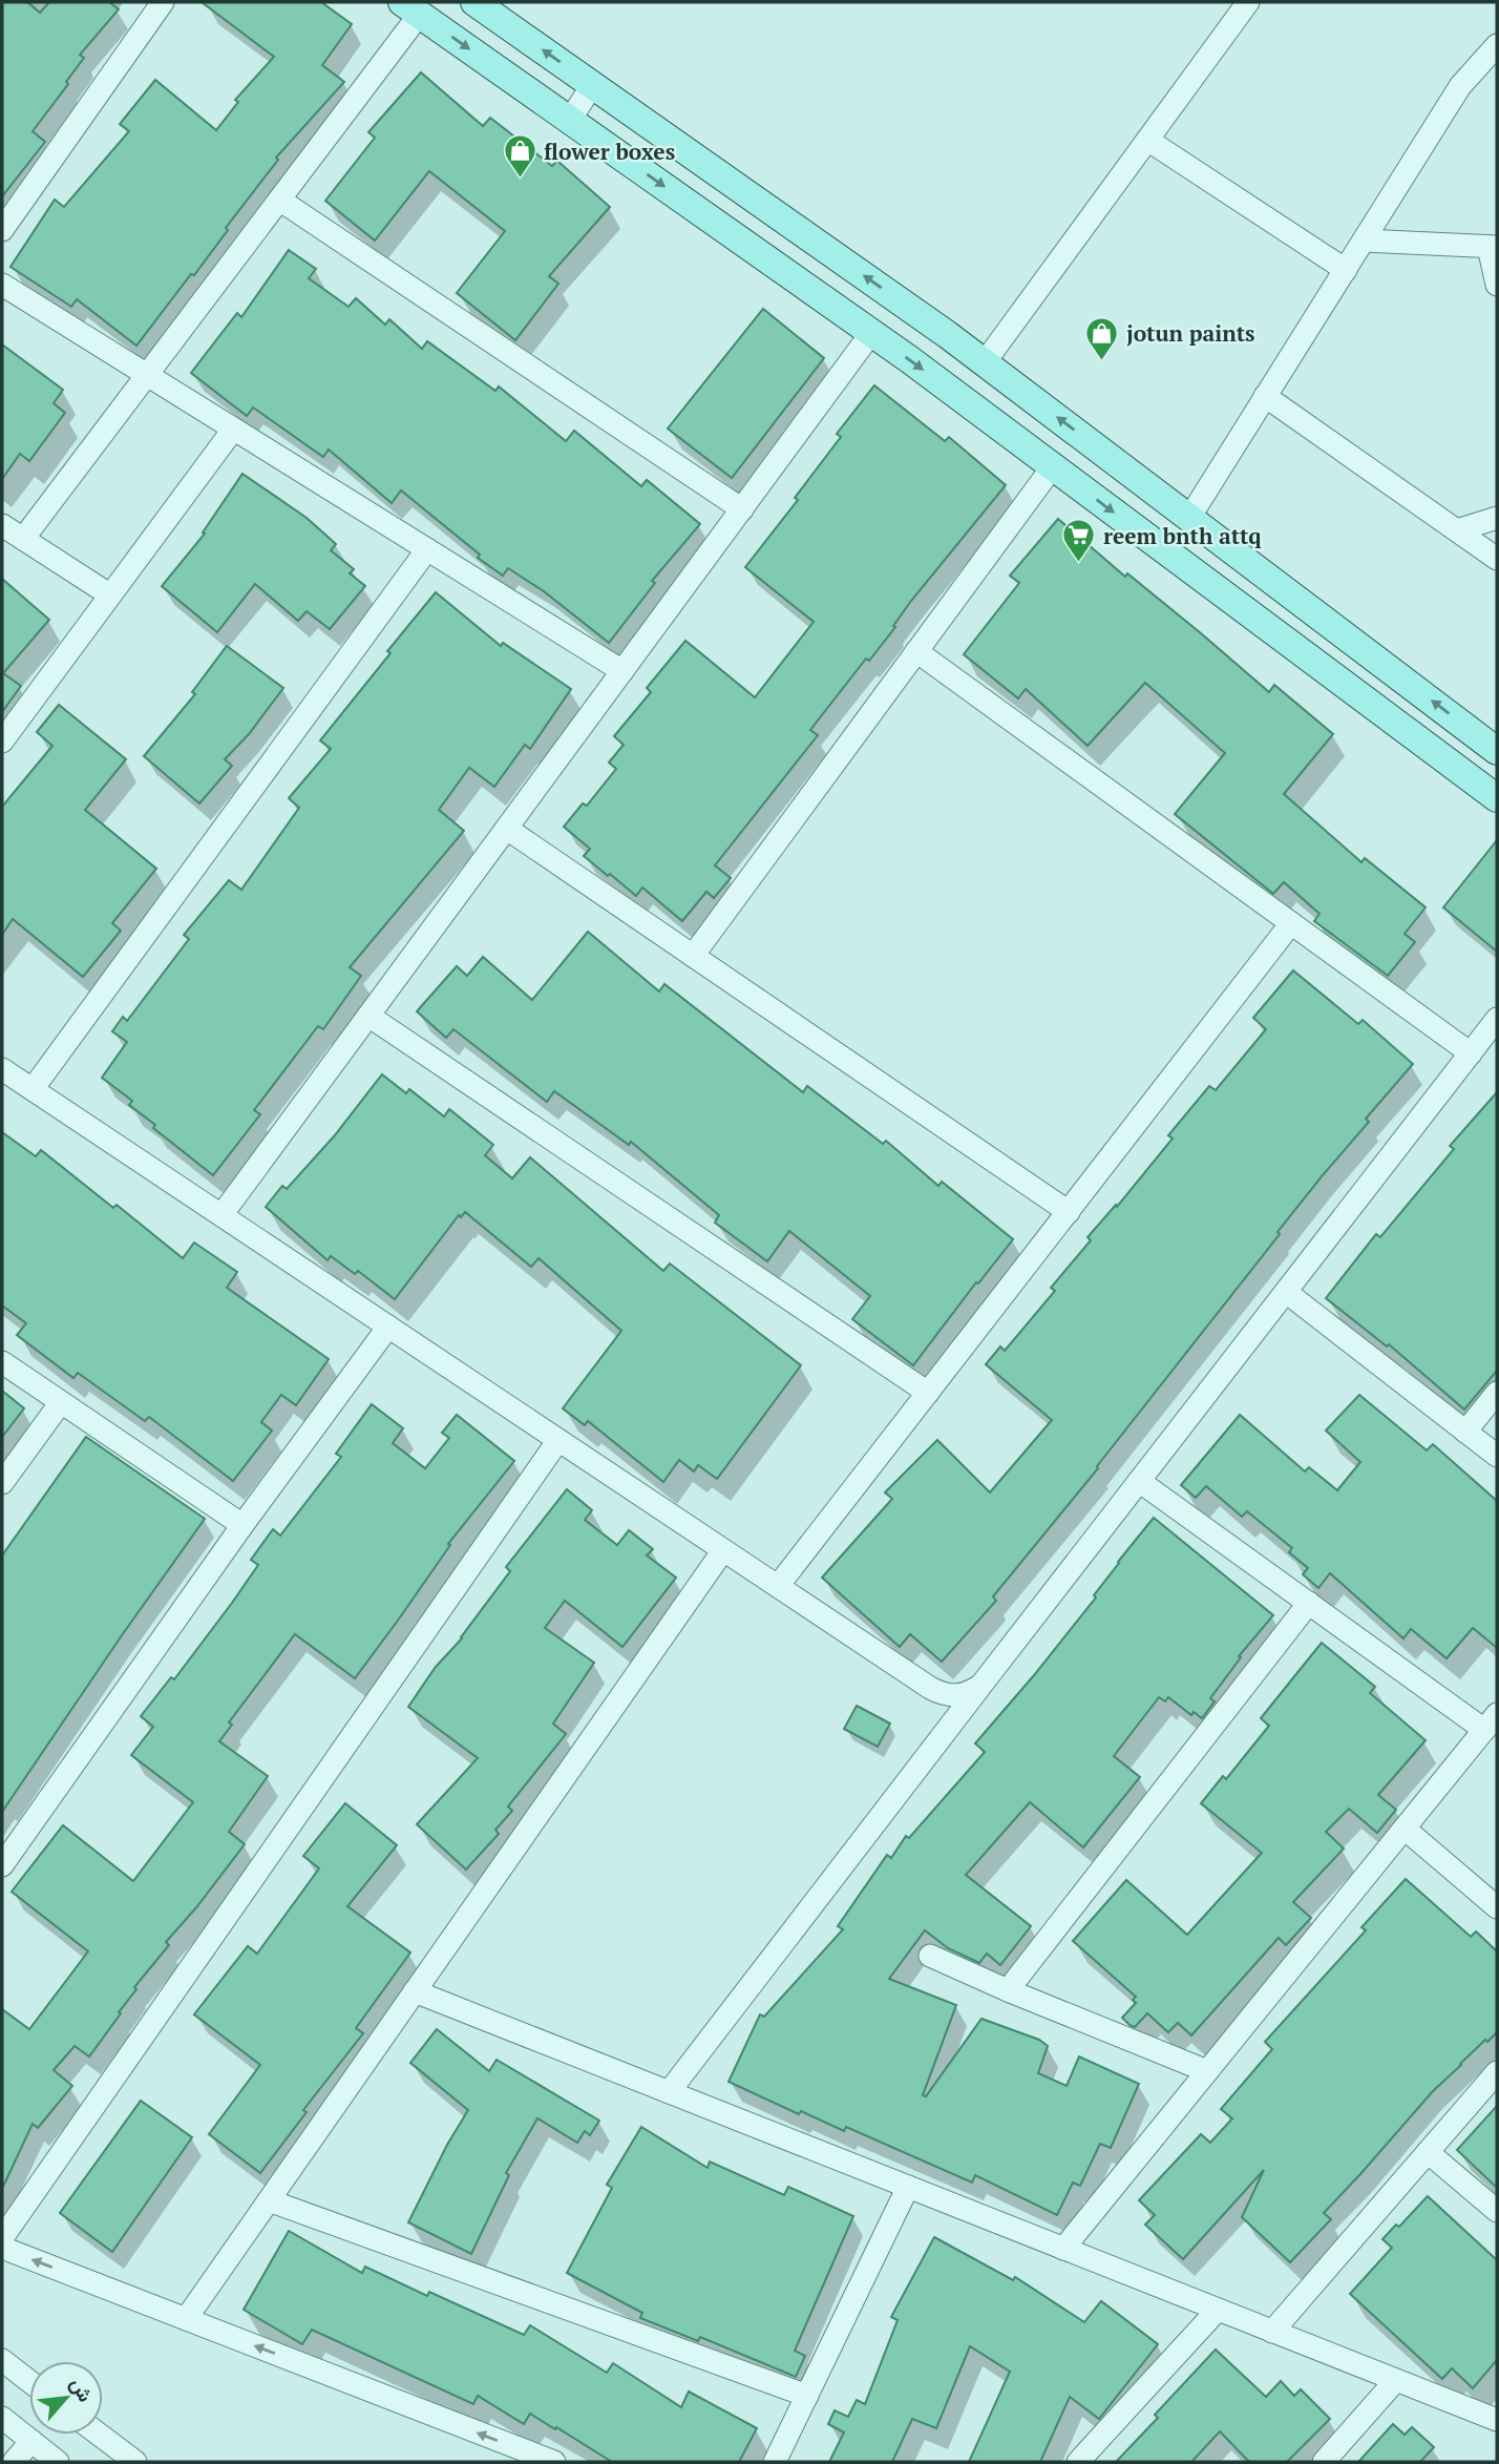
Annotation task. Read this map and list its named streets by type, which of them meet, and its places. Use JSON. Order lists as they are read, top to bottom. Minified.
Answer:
{"places":{"shop":["flower boxes","jotun paints"],"supermarket":["reem bnth attq"]},"north":"top right"}
